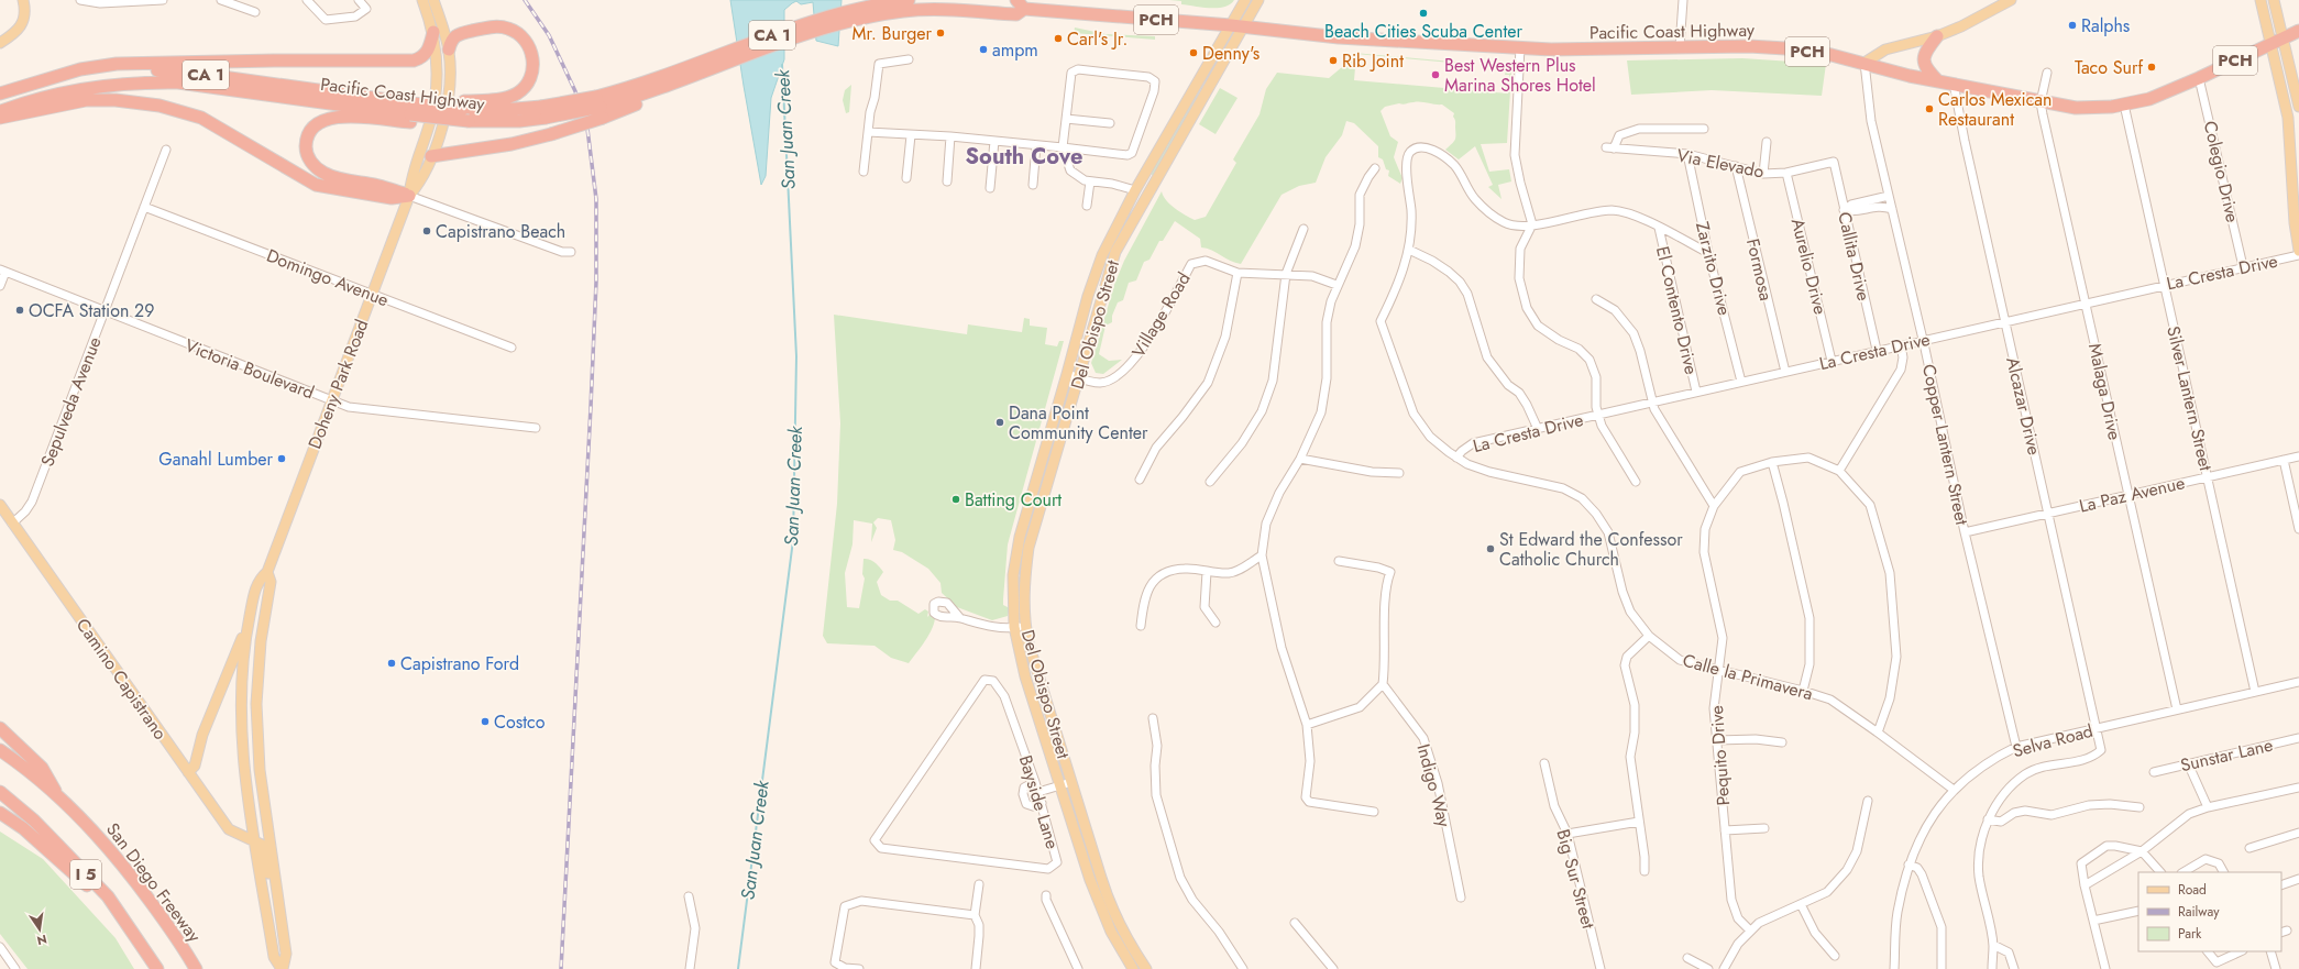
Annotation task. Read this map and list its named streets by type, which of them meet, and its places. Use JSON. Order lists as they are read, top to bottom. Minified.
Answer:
{"streets":{"highway":["PCH","Pacific Coast Highway","CA 1","I 5","San Diego Freeway"],"main road":["Del Obispo Street","Doheny Park Road","Camino Capistrano"],"street":["Via Elevado","Colegio Drive","Callita Drive","Aurelio Drive","Zarzito Drive","Formosa","La Cresta Drive","Domingo Avenue","El Contento Drive","Village Road","Victoria Boulevard","Malaga Drive","Silver Lantern Street","Sepulveda Avenue","Alcazar Drive","Copper Lantern Street","La Paz Avenue","Calle la Primavera","Selva Road","Sunstar Lane","Pequito Drive","Indigo Way","Bayside Lane","Big Sur Street"]},"crossings":[["Pacific Coast Highway","Colegio Drive"],["Pacific Coast Highway","Del Obispo Street"],["Pacific Coast Highway","Malaga Drive"],["Pacific Coast Highway","Silver Lantern Street"],["Pacific Coast Highway","Alcazar Drive"],["Pacific Coast Highway","Copper Lantern Street"],["Via Elevado","Callita Drive"],["Via Elevado","Aurelio Drive"],["Via Elevado","Zarzito Drive"],["Via Elevado","Formosa"],["Colegio Drive","La Cresta Drive"],["Callita Drive","La Cresta Drive"],["Aurelio Drive","La Cresta Drive"],["Zarzito Drive","La Cresta Drive"],["Formosa","La Cresta Drive"],["La Cresta Drive","El Contento Drive"],["La Cresta Drive","Malaga Drive"],["La Cresta Drive","Silver Lantern Street"],["La Cresta Drive","Alcazar Drive"],["La Cresta Drive","Copper Lantern Street"],["La Cresta Drive","Calle la Primavera"],["Domingo Avenue","Doheny Park Road"],["Domingo Avenue","Sepulveda Avenue"],["Village Road","Del Obispo Street"],["Victoria Boulevard","Doheny Park Road"],["Victoria Boulevard","Sepulveda Avenue"],["Doheny Park Road","Camino Capistrano"],["Malaga Drive","La Paz Avenue"],["Malaga Drive","Selva Road"],["Silver Lantern Street","La Paz Avenue"],["Silver Lantern Street","Selva Road"],["Sepulveda Avenue","Camino Capistrano"],["Alcazar Drive","La Paz Avenue"],["Alcazar Drive","Selva Road"],["Copper Lantern Street","La Paz Avenue"],["Copper Lantern Street","Selva Road"],["Calle la Primavera","Selva Road"],["Calle la Primavera","Pequito Drive"]],"districts":["South Cove"],"water":["San Juan Creek"],"places":["Beach Cities Scuba Center","Ralphs","Mr. Burger","Carl's Jr.","ampm","Denny's","Rib Joint","Taco Surf","Best Western Plus Marina Shores Hotel","Carlos Mexican Restaurant","Capistrano Beach","OCFA Station 29","Dana Point Community Center","Ganahl Lumber","Batting Court","St Edward the Confessor Catholic Church","Capistrano Ford","Costco"],"legend":["Road","Railway","Park"],"north":"bottom"}
